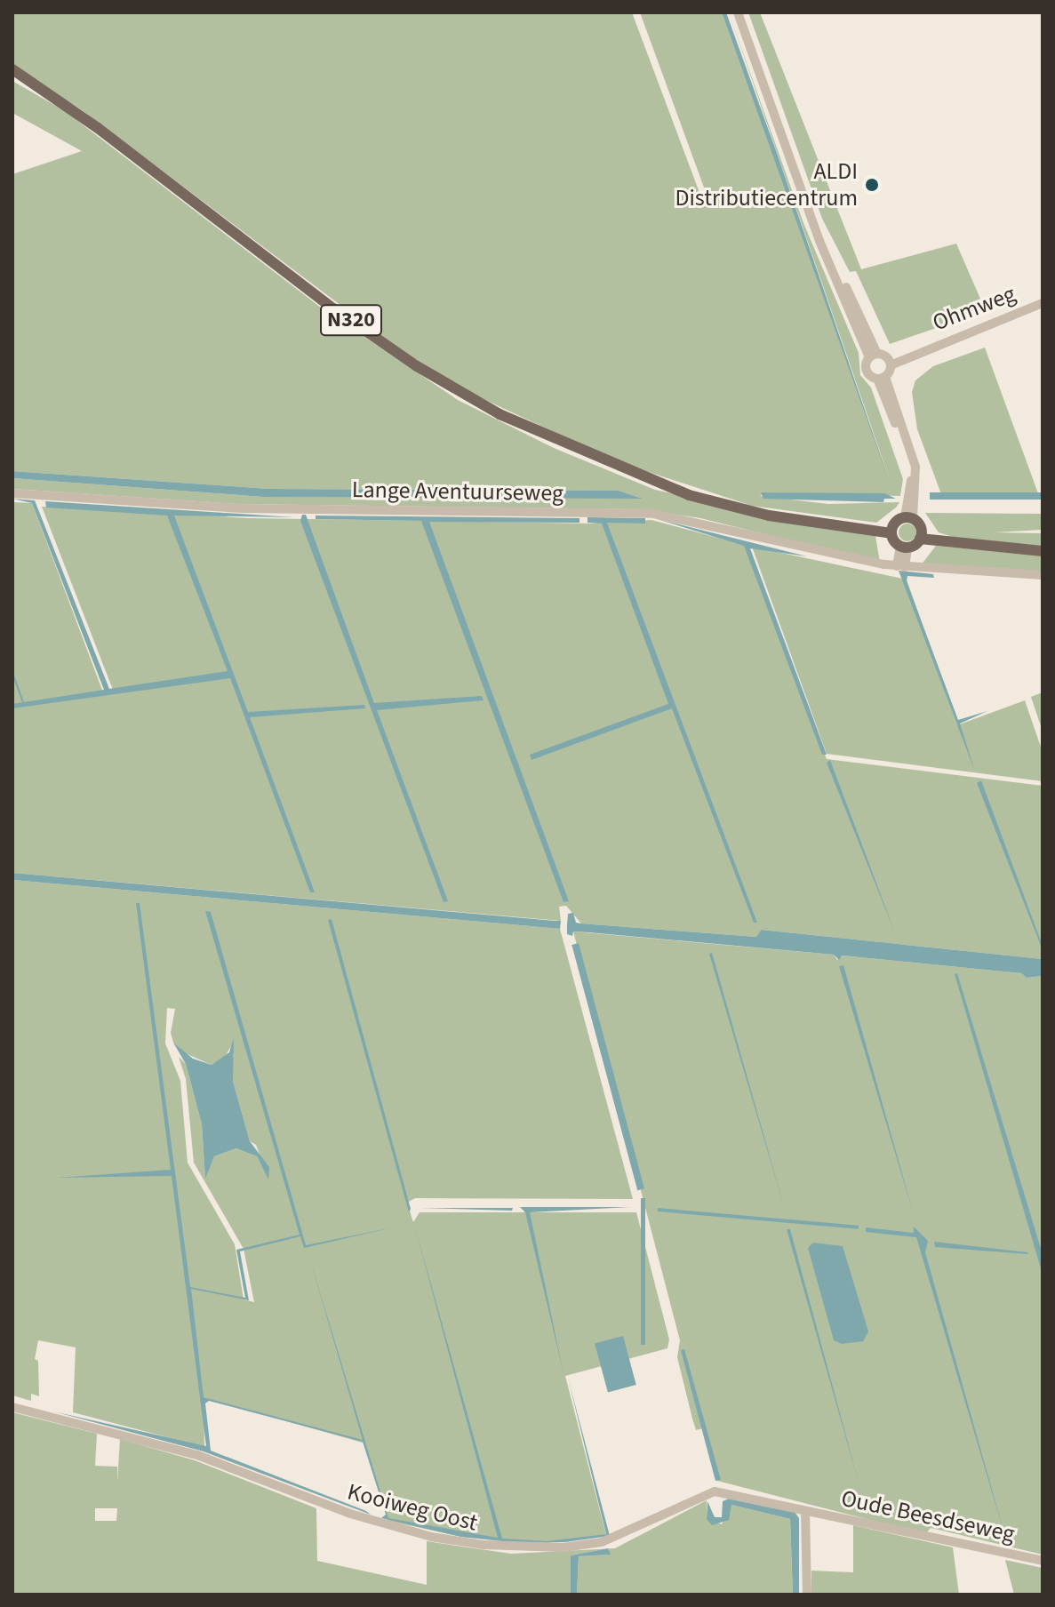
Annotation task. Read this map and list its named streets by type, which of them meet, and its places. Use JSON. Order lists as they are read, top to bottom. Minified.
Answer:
{"streets":{"main road":["N320"],"street":["Ohmweg","Lange Aventuurseweg","Kooiweg Oost","Oude Beesdseweg"]},"crossings":[["Kooiweg Oost","Oude Beesdseweg"]],"places":["ALDI Distributiecentrum"]}
